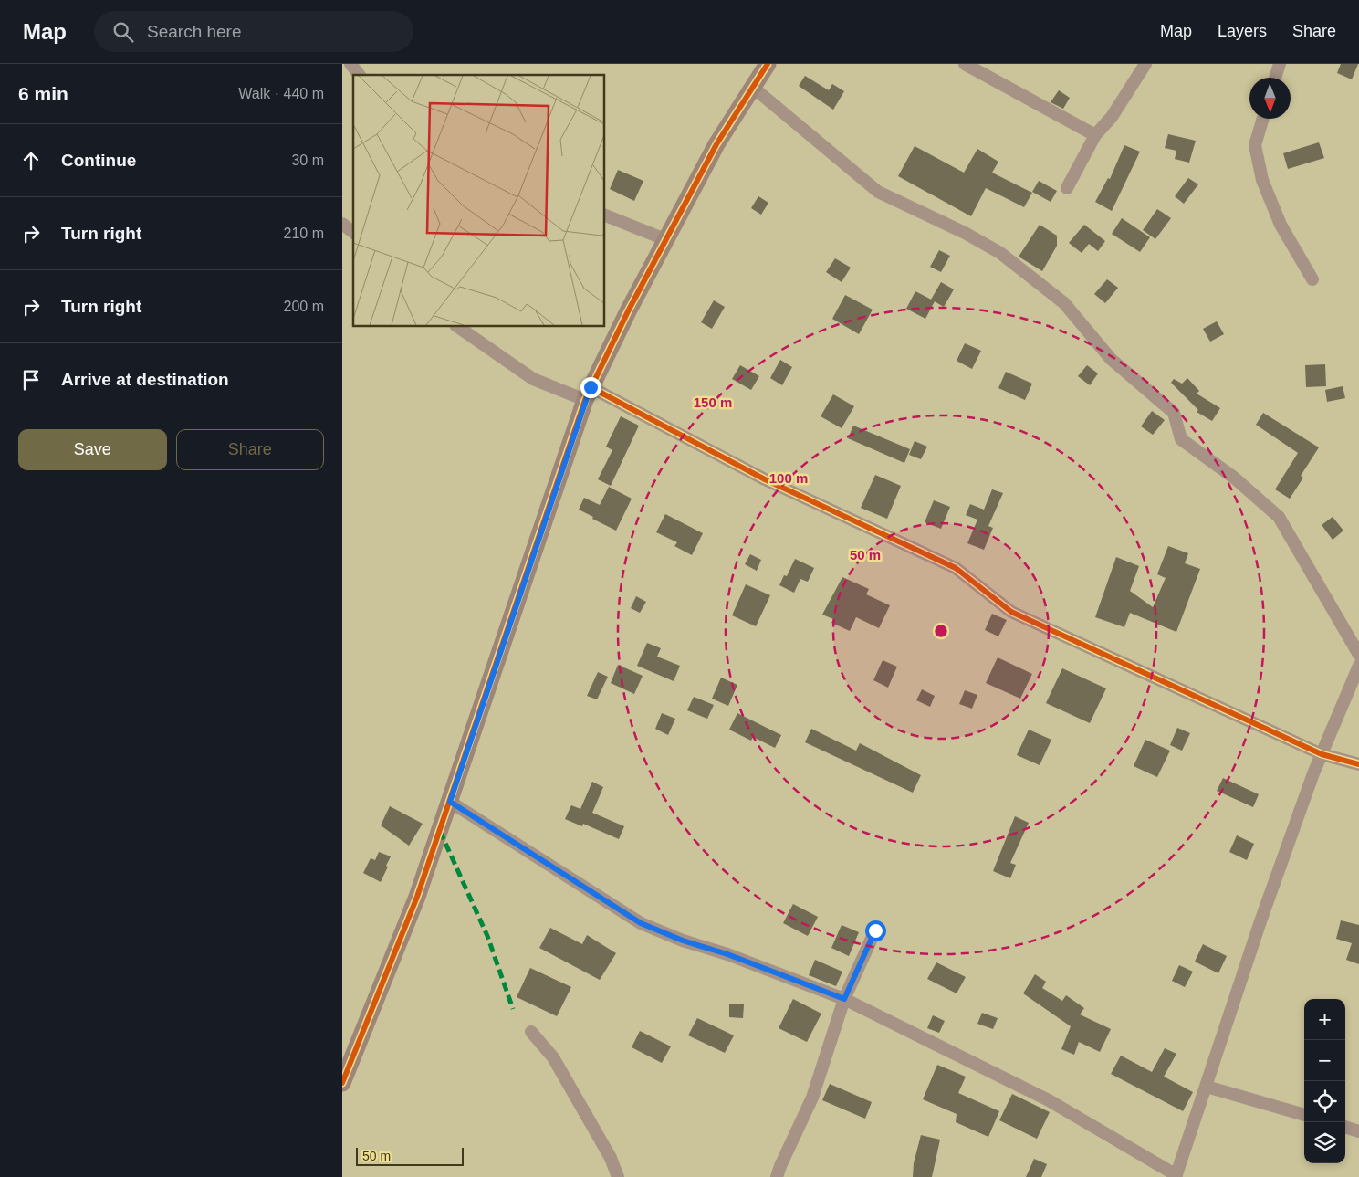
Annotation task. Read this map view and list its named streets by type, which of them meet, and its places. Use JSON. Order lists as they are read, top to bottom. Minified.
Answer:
{"scale_bar":"50 m","north":"bottom","page":{"header":"Map","search":"Search here","nav":["Map","Layers","Share"],"heading":["6 min","Walk · 440 m"],"list":[["Continue","30 m"],["Turn right","210 m"],["Turn right","200 m"],"Arrive at destination"],"buttons":["Save","Share"],"map_buttons":["+","−"],"scale":"50 m"},"rings":["150 m","100 m","50 m"]}
